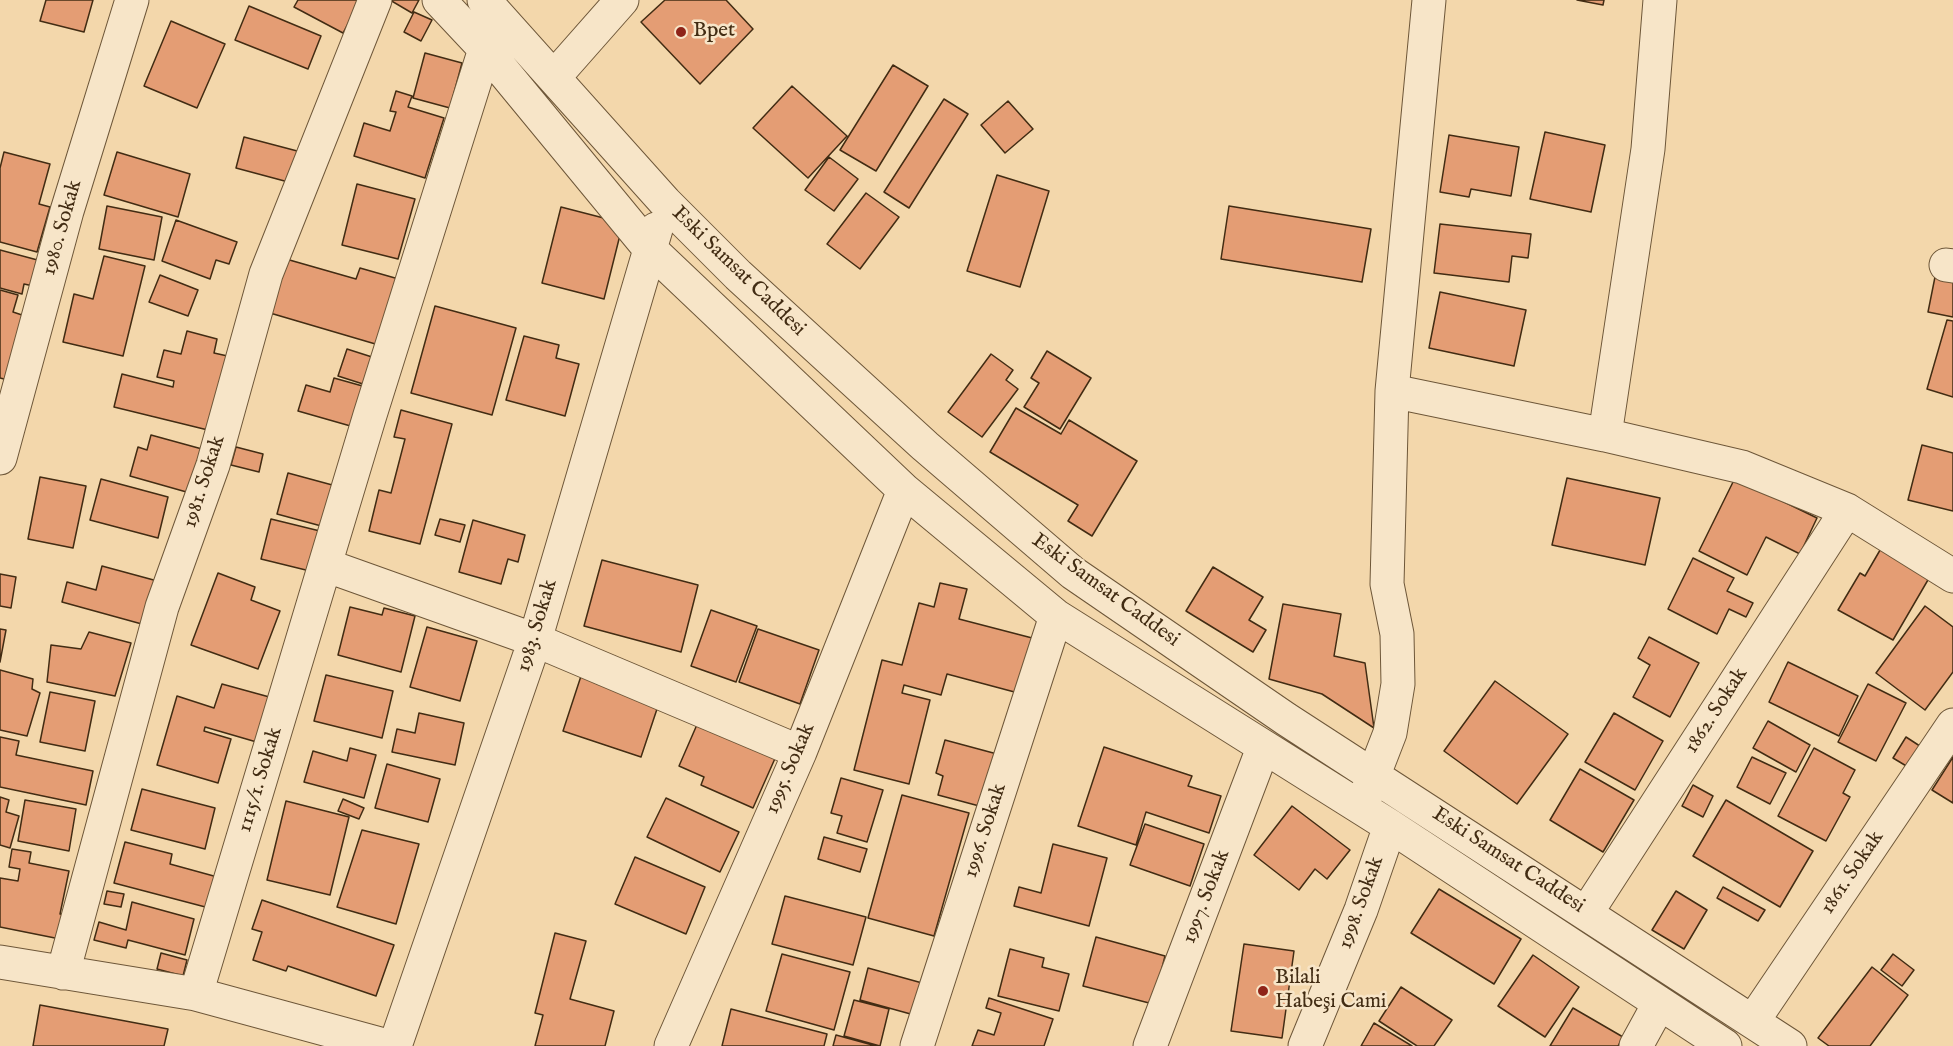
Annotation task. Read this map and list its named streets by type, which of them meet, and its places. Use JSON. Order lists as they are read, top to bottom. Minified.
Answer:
{"streets":{"street":["1980. Sokak","Eski Samsat Caddesi","1981. Sokak","1983. Sokak","1862. Sokak","1995. Sokak","1115/1. Sokak","1996. Sokak","1861. Sokak","1997. Sokak","1998. Sokak"]},"crossings":[["Eski Samsat Caddesi","1983. Sokak"],["Eski Samsat Caddesi","1862. Sokak"],["Eski Samsat Caddesi","1995. Sokak"],["Eski Samsat Caddesi","1115/1. Sokak"],["Eski Samsat Caddesi","1996. Sokak"],["Eski Samsat Caddesi","1861. Sokak"],["Eski Samsat Caddesi","1997. Sokak"],["Eski Samsat Caddesi","1998. Sokak"]],"places":["Bpet","Bilali Habeşi Cami"]}
